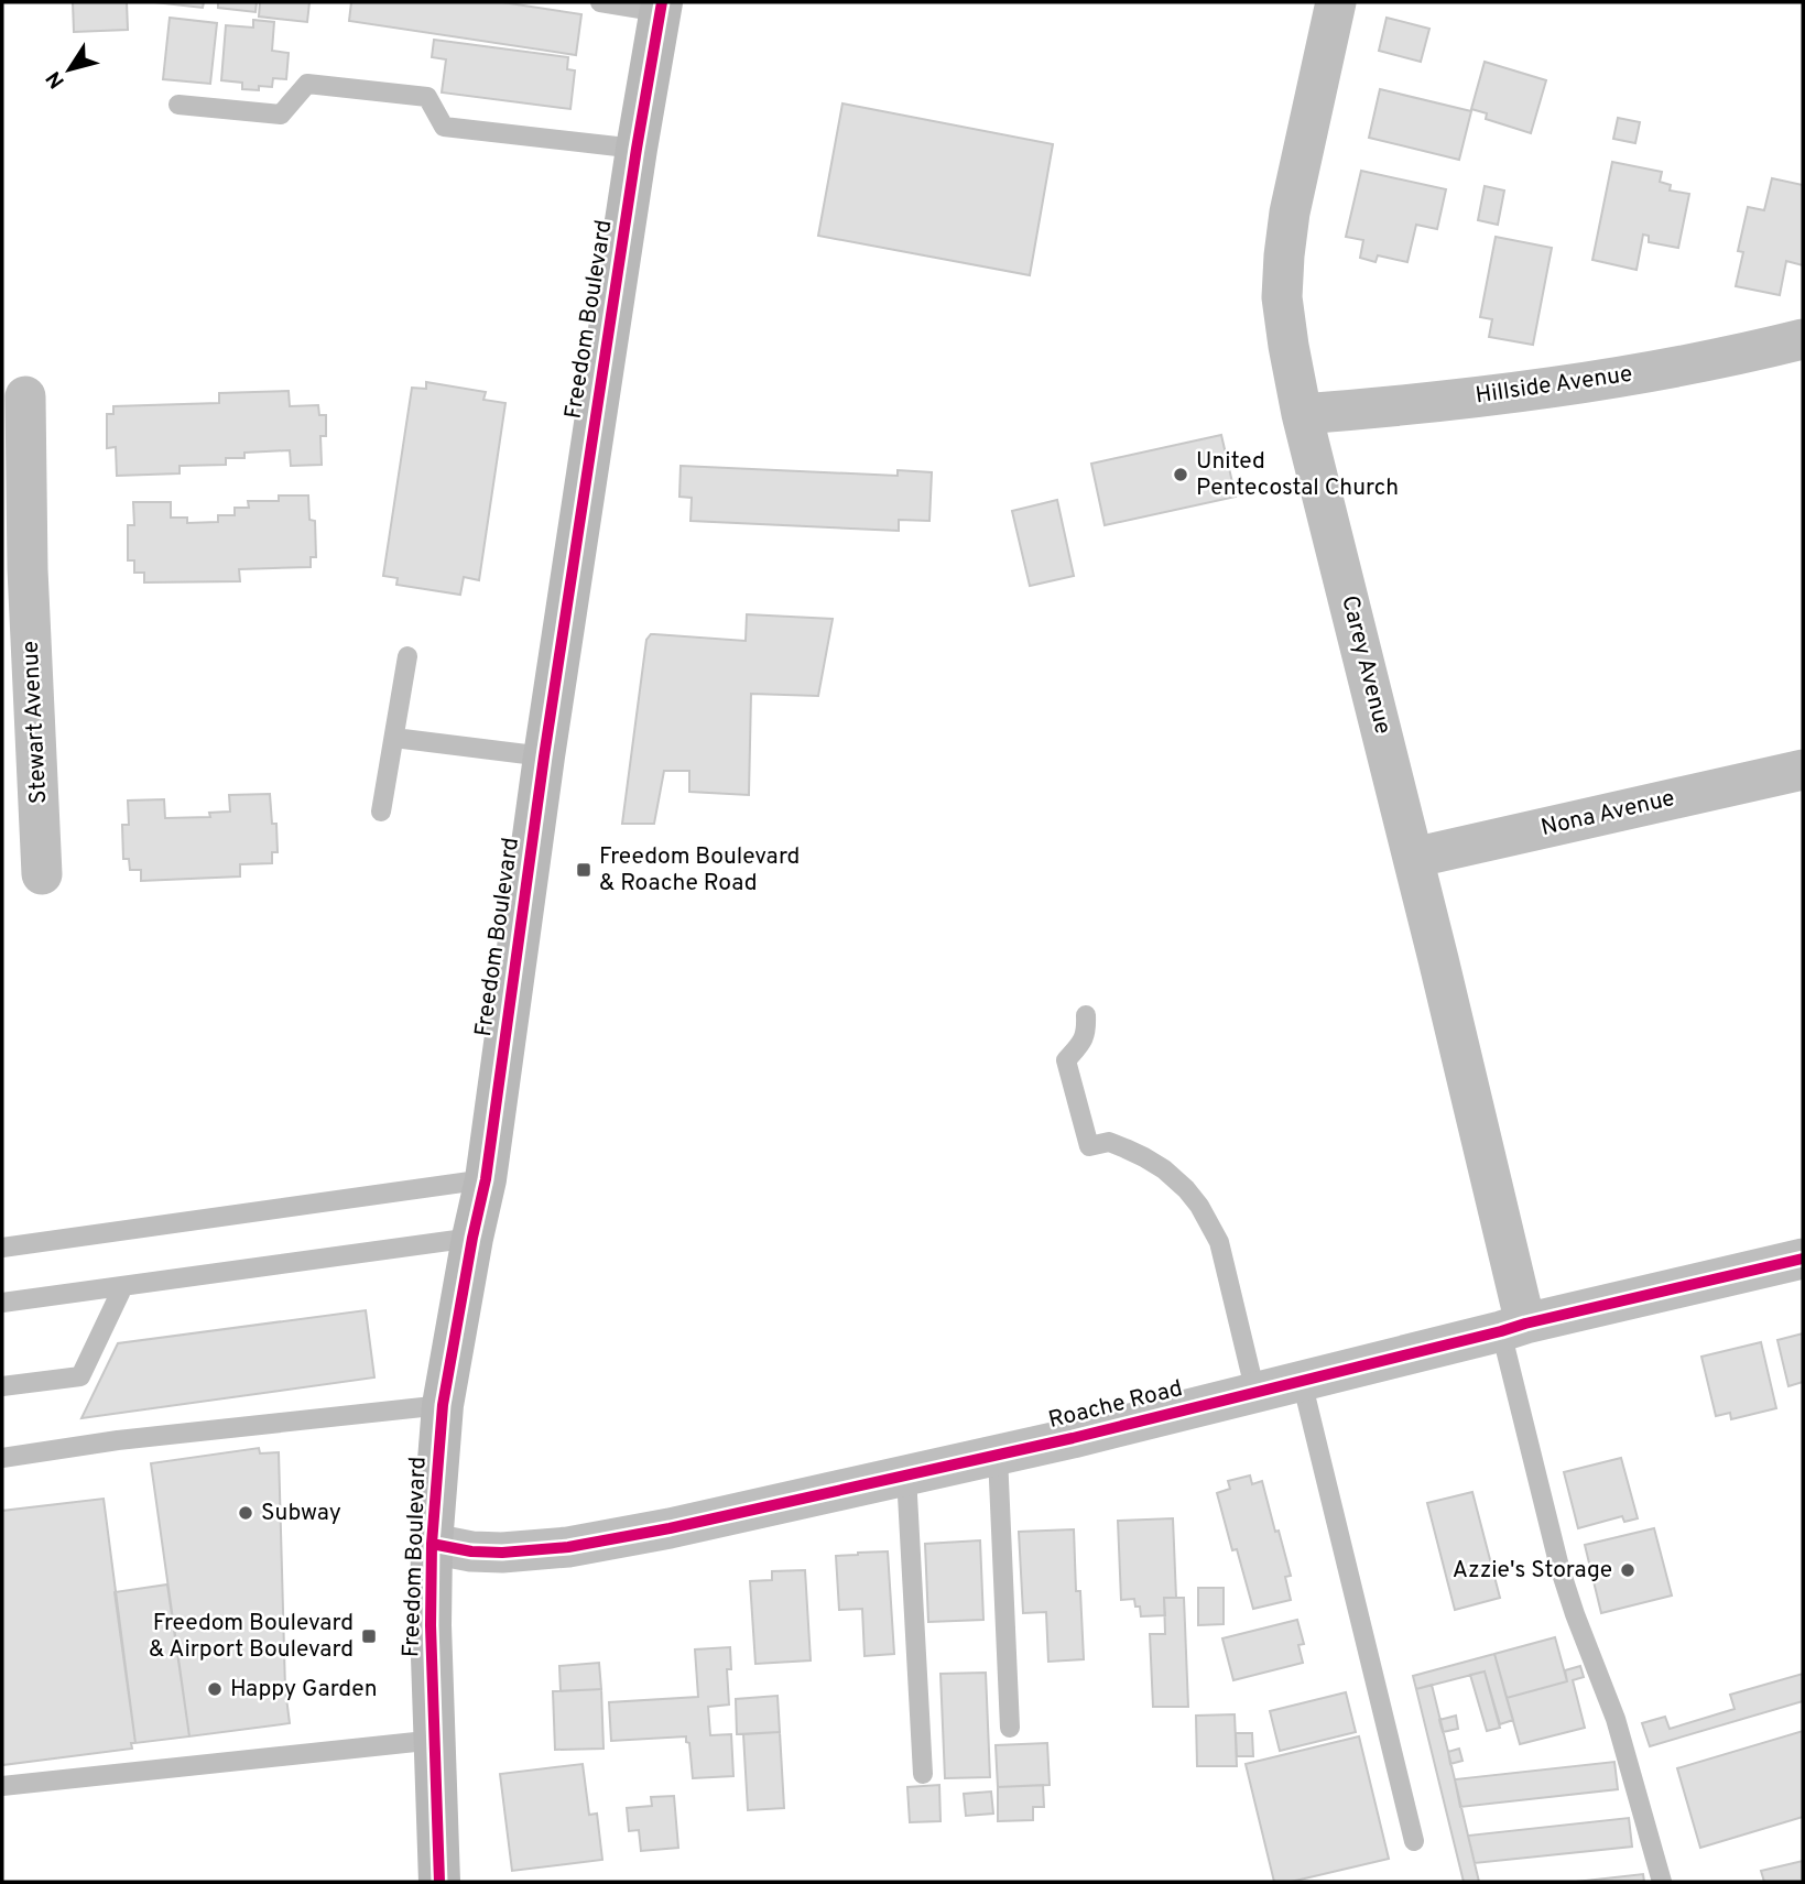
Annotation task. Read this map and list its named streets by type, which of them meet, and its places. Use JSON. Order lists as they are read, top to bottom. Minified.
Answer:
{"streets":{"main road":["Freedom Boulevard"],"street":["Hillside Avenue","Carey Avenue","Stewart Avenue","Nona Avenue","Roache Road"]},"crossings":[["Freedom Boulevard","Roache Road"],["Hillside Avenue","Carey Avenue"],["Carey Avenue","Nona Avenue"],["Carey Avenue","Roache Road"]],"places":{"other":["United Pentecostal Church","Subway","Azzie's Storage","Happy Garden"],"transit":["Freedom Boulevard & Roache Road","Freedom Boulevard & Airport Boulevard"]},"north":"bottom left"}
